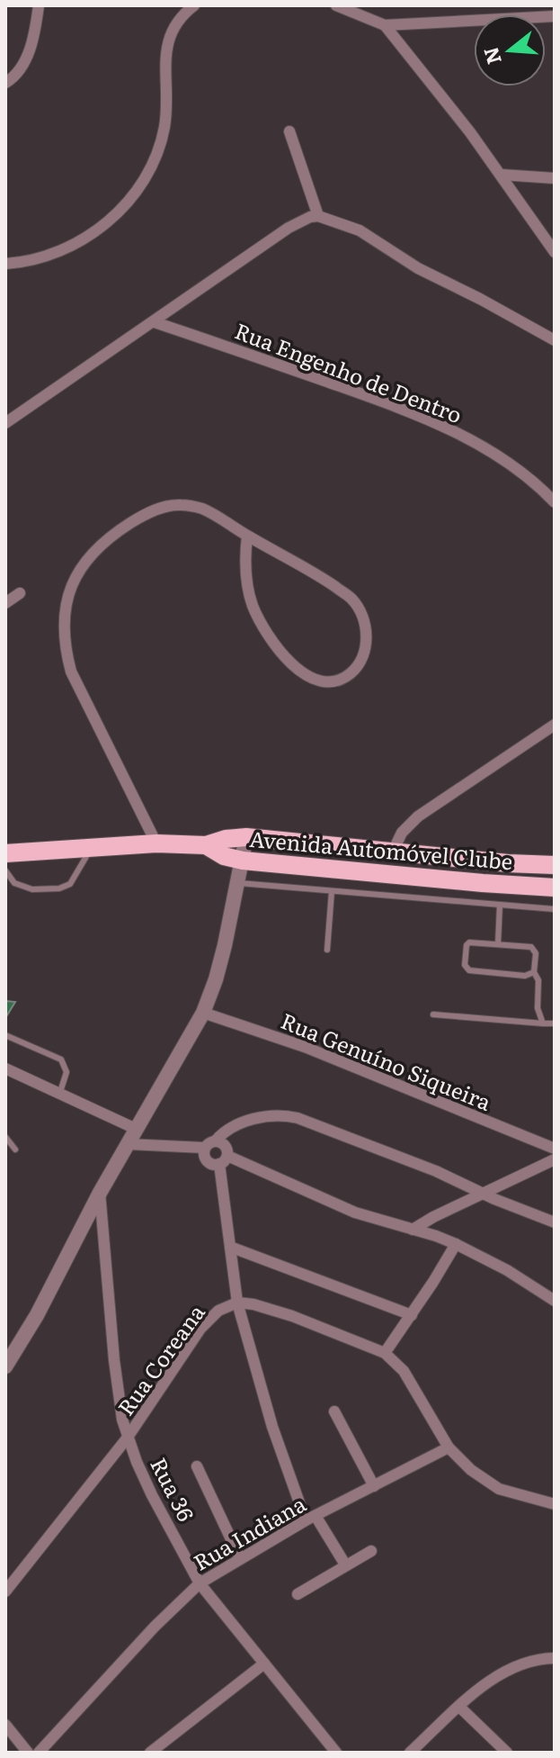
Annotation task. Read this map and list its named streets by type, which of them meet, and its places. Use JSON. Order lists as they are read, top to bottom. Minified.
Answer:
{"streets":{"main road":["Avenida Automóvel Clube"],"street":["Rua Engenho de Dentro","Rua Genuíno Siqueira","Rua Coreana","Rua 36","Rua Indiana"]},"crossings":[["Rua Coreana","Rua 36"],["Rua Coreana","Rua Indiana"],["Rua 36","Rua Indiana"]],"north":"left"}
